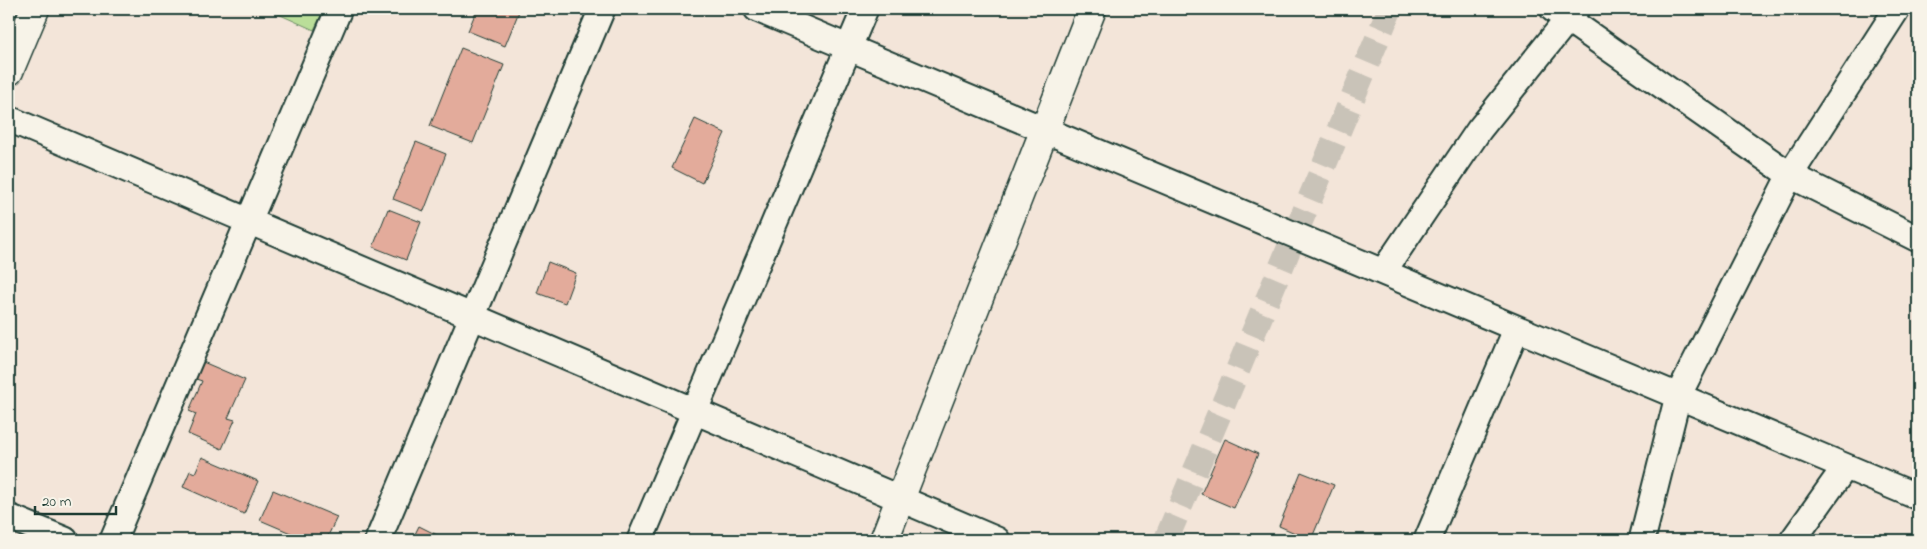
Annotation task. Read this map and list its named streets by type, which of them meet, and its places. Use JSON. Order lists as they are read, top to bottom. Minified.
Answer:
{"scale_bar":"20 m"}
